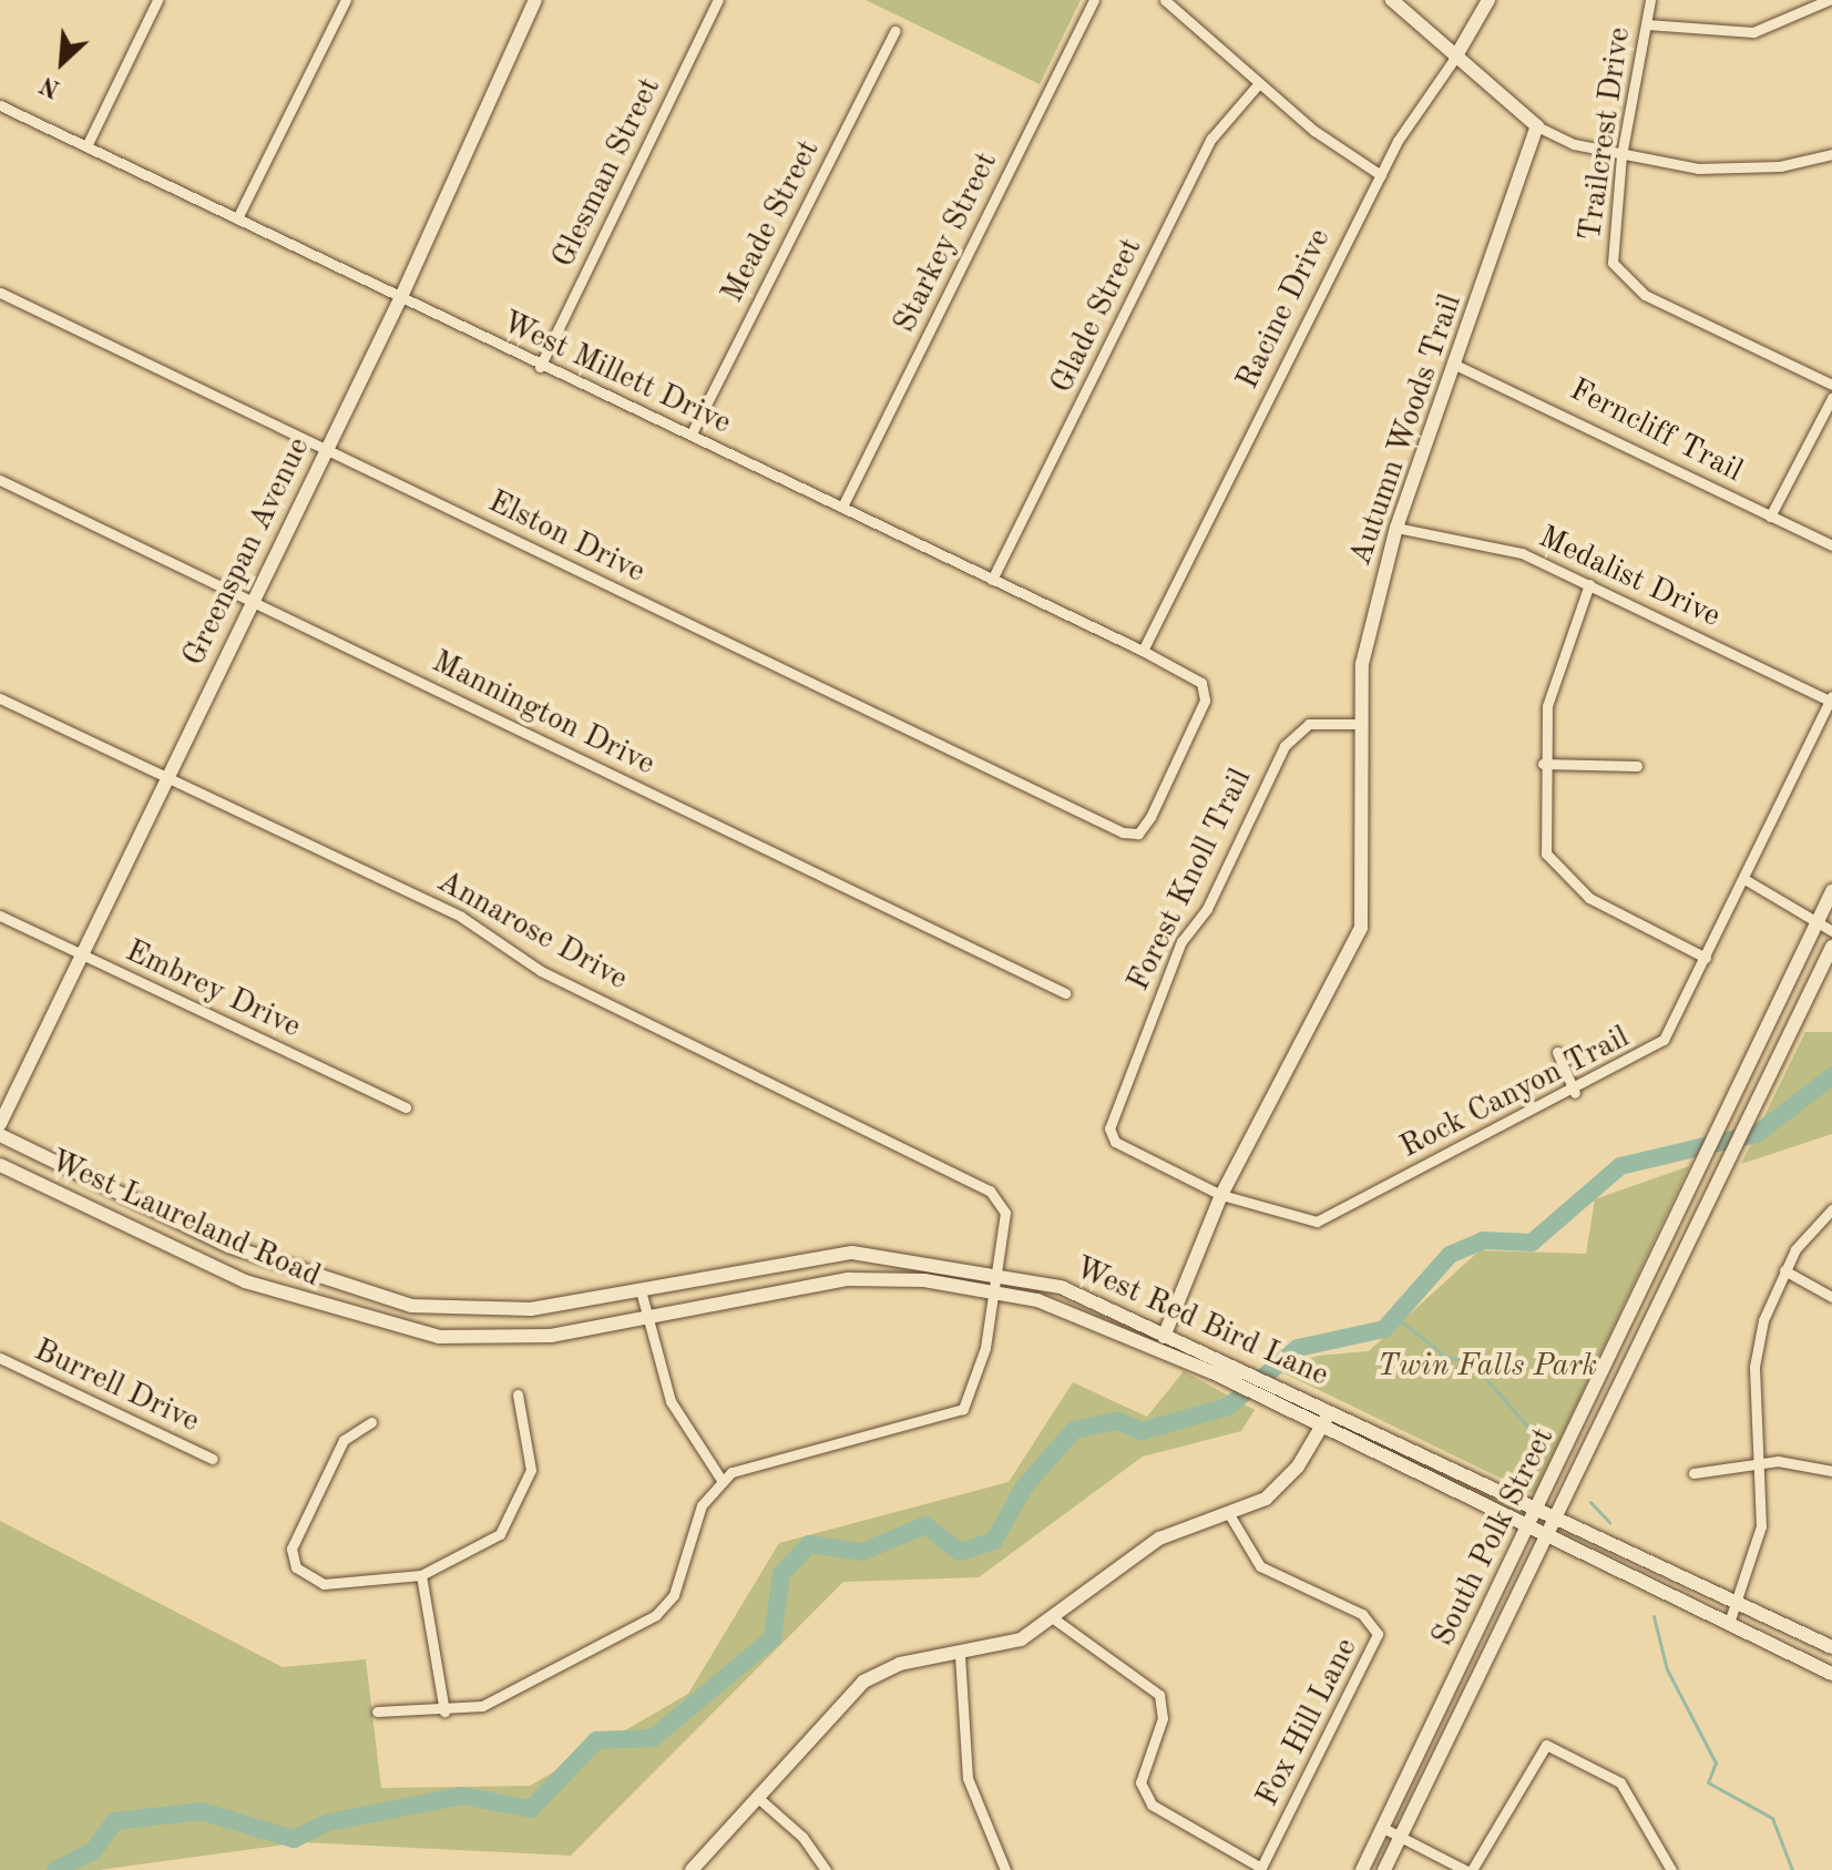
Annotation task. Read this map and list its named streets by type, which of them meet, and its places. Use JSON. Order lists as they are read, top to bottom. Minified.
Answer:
{"streets":{"main road":["Racine Drive","Autumn Woods Trail","Greenspan Avenue","West Laureland Road","West Red Bird Lane","South Polk Street"],"street":["Trailcrest Drive","Glesman Street","Meade Street","Starkey Street","Glade Street","West Millett Drive","Ferncliff Trail","Elston Drive","Medalist Drive","Mannington Drive","Forest Knoll Trail","Annarose Drive","Embrey Drive","Rock Canyon Trail","Burrell Drive","Fox Hill Lane"]},"crossings":[["Glesman Street","West Millett Drive"],["Meade Street","West Millett Drive"],["Starkey Street","West Millett Drive"],["Racine Drive","West Millett Drive"],["Glade Street","West Millett Drive"],["West Millett Drive","Elston Drive"],["West Millett Drive","Greenspan Avenue"],["Autumn Woods Trail","Ferncliff Trail"],["Autumn Woods Trail","Medalist Drive"],["Autumn Woods Trail","Forest Knoll Trail"],["Autumn Woods Trail","Rock Canyon Trail"],["Autumn Woods Trail","West Red Bird Lane"],["Elston Drive","Greenspan Avenue"],["Greenspan Avenue","Mannington Drive"],["Greenspan Avenue","Annarose Drive"],["Greenspan Avenue","Embrey Drive"],["Medalist Drive","Rock Canyon Trail"],["Forest Knoll Trail","Rock Canyon Trail"],["Annarose Drive","West Red Bird Lane"],["West Laureland Road","West Red Bird Lane"],["West Red Bird Lane","South Polk Street"]],"parks":["Twin Falls Park"],"north":"bottom left"}
